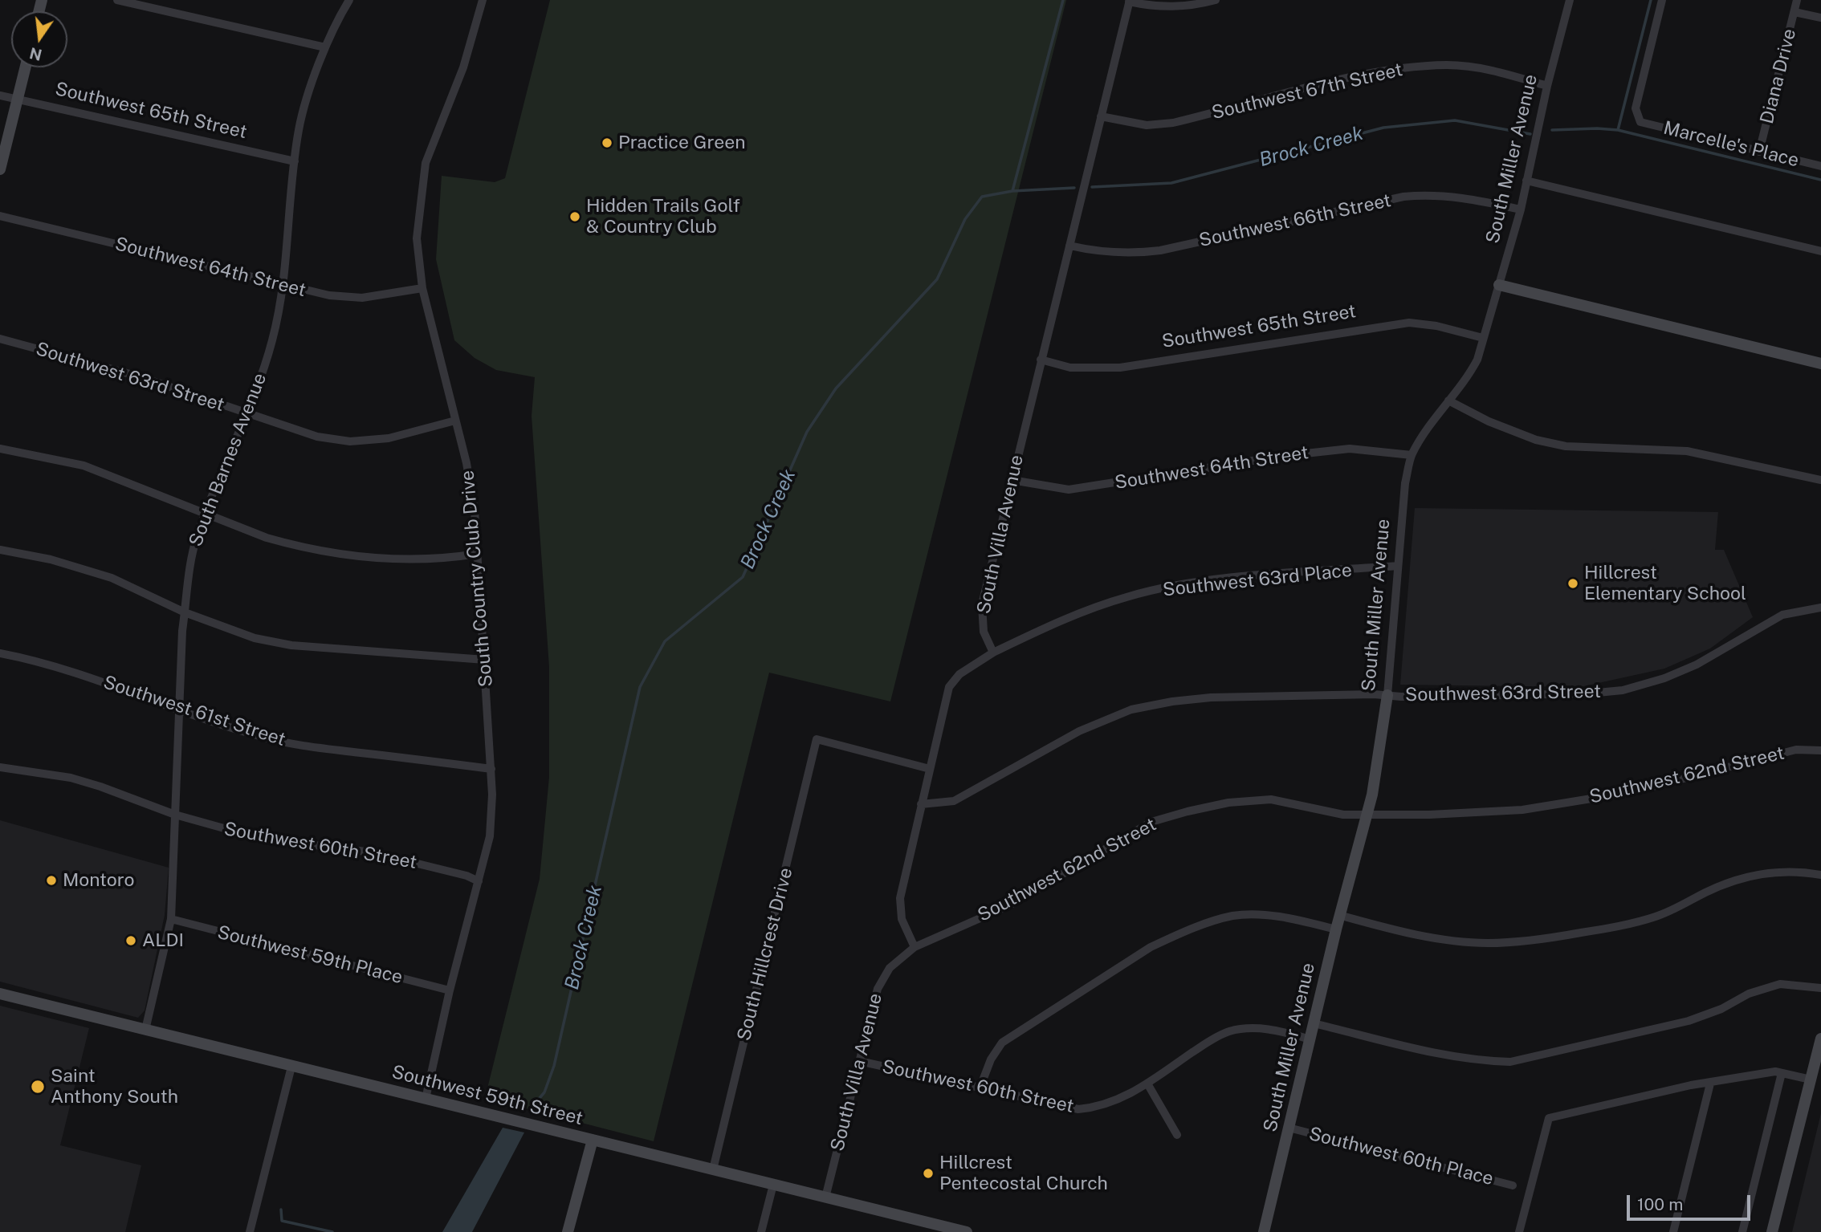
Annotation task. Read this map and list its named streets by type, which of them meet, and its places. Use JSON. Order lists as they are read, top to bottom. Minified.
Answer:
{"streets":{"main road":["South Miller Avenue","Southwest 59th Street"],"street":["Diana Drive","Southwest 67th Street","Southwest 65th Street","Marcelle's Place","Southwest 66th Street","Southwest 64th Street","Southwest 63rd Street","South Barnes Avenue","South Villa Avenue","South Country Club Drive","Southwest 63rd Place","Southwest 61st Street","Southwest 62nd Street","Southwest 60th Street","South Hillcrest Drive","Southwest 59th Place","Southwest 60th Place"]},"crossings":[["Diana Drive","Marcelle's Place"],["Southwest 67th Street","South Miller Avenue"],["Southwest 67th Street","South Villa Avenue"],["Southwest 65th Street","South Miller Avenue"],["Southwest 65th Street","South Barnes Avenue"],["Southwest 65th Street","South Villa Avenue"],["South Miller Avenue","Southwest 66th Street"],["South Miller Avenue","Southwest 64th Street"],["South Miller Avenue","Southwest 63rd Street"],["South Miller Avenue","Southwest 63rd Place"],["South Miller Avenue","Southwest 62nd Street"],["South Miller Avenue","Southwest 60th Street"],["South Miller Avenue","Southwest 60th Place"],["Southwest 66th Street","South Villa Avenue"],["Southwest 64th Street","South Barnes Avenue"],["Southwest 64th Street","South Villa Avenue"],["Southwest 64th Street","South Country Club Drive"],["Southwest 63rd Street","South Barnes Avenue"],["Southwest 63rd Street","South Country Club Drive"],["South Barnes Avenue","Southwest 61st Street"],["South Barnes Avenue","Southwest 60th Street"],["South Barnes Avenue","Southwest 59th Place"],["South Barnes Avenue","Southwest 59th Street"],["South Villa Avenue","Southwest 63rd Place"],["South Villa Avenue","Southwest 62nd Street"],["South Villa Avenue","Southwest 60th Street"],["South Villa Avenue","Southwest 59th Street"],["South Country Club Drive","Southwest 61st Street"],["South Country Club Drive","Southwest 60th Street"],["South Country Club Drive","Southwest 59th Place"],["South Country Club Drive","Southwest 59th Street"],["South Hillcrest Drive","Southwest 59th Street"]],"water":["Brock Creek"],"places":["Practice Green","Hidden Trails Golf & Country Club","Hillcrest Elementary School","Montoro","ALDI","Saint Anthony South","Hillcrest Pentecostal Church"],"scale_bar":"100 m","north":"bottom"}
